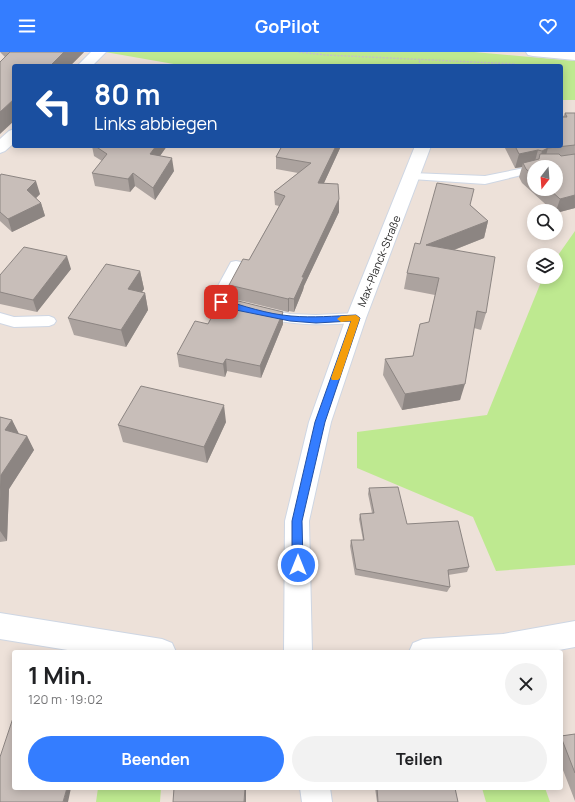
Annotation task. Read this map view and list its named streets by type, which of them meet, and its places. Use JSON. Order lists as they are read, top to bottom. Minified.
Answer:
{"streets":{"street":["Max-Planck-Straße"]},"north":"bottom","page":{"header":"GoPilot","turn":["80 m","Links abbiegen"],"heading":["1 Min.","120 m · 19:02"],"buttons":["Beenden","Teilen"]}}
